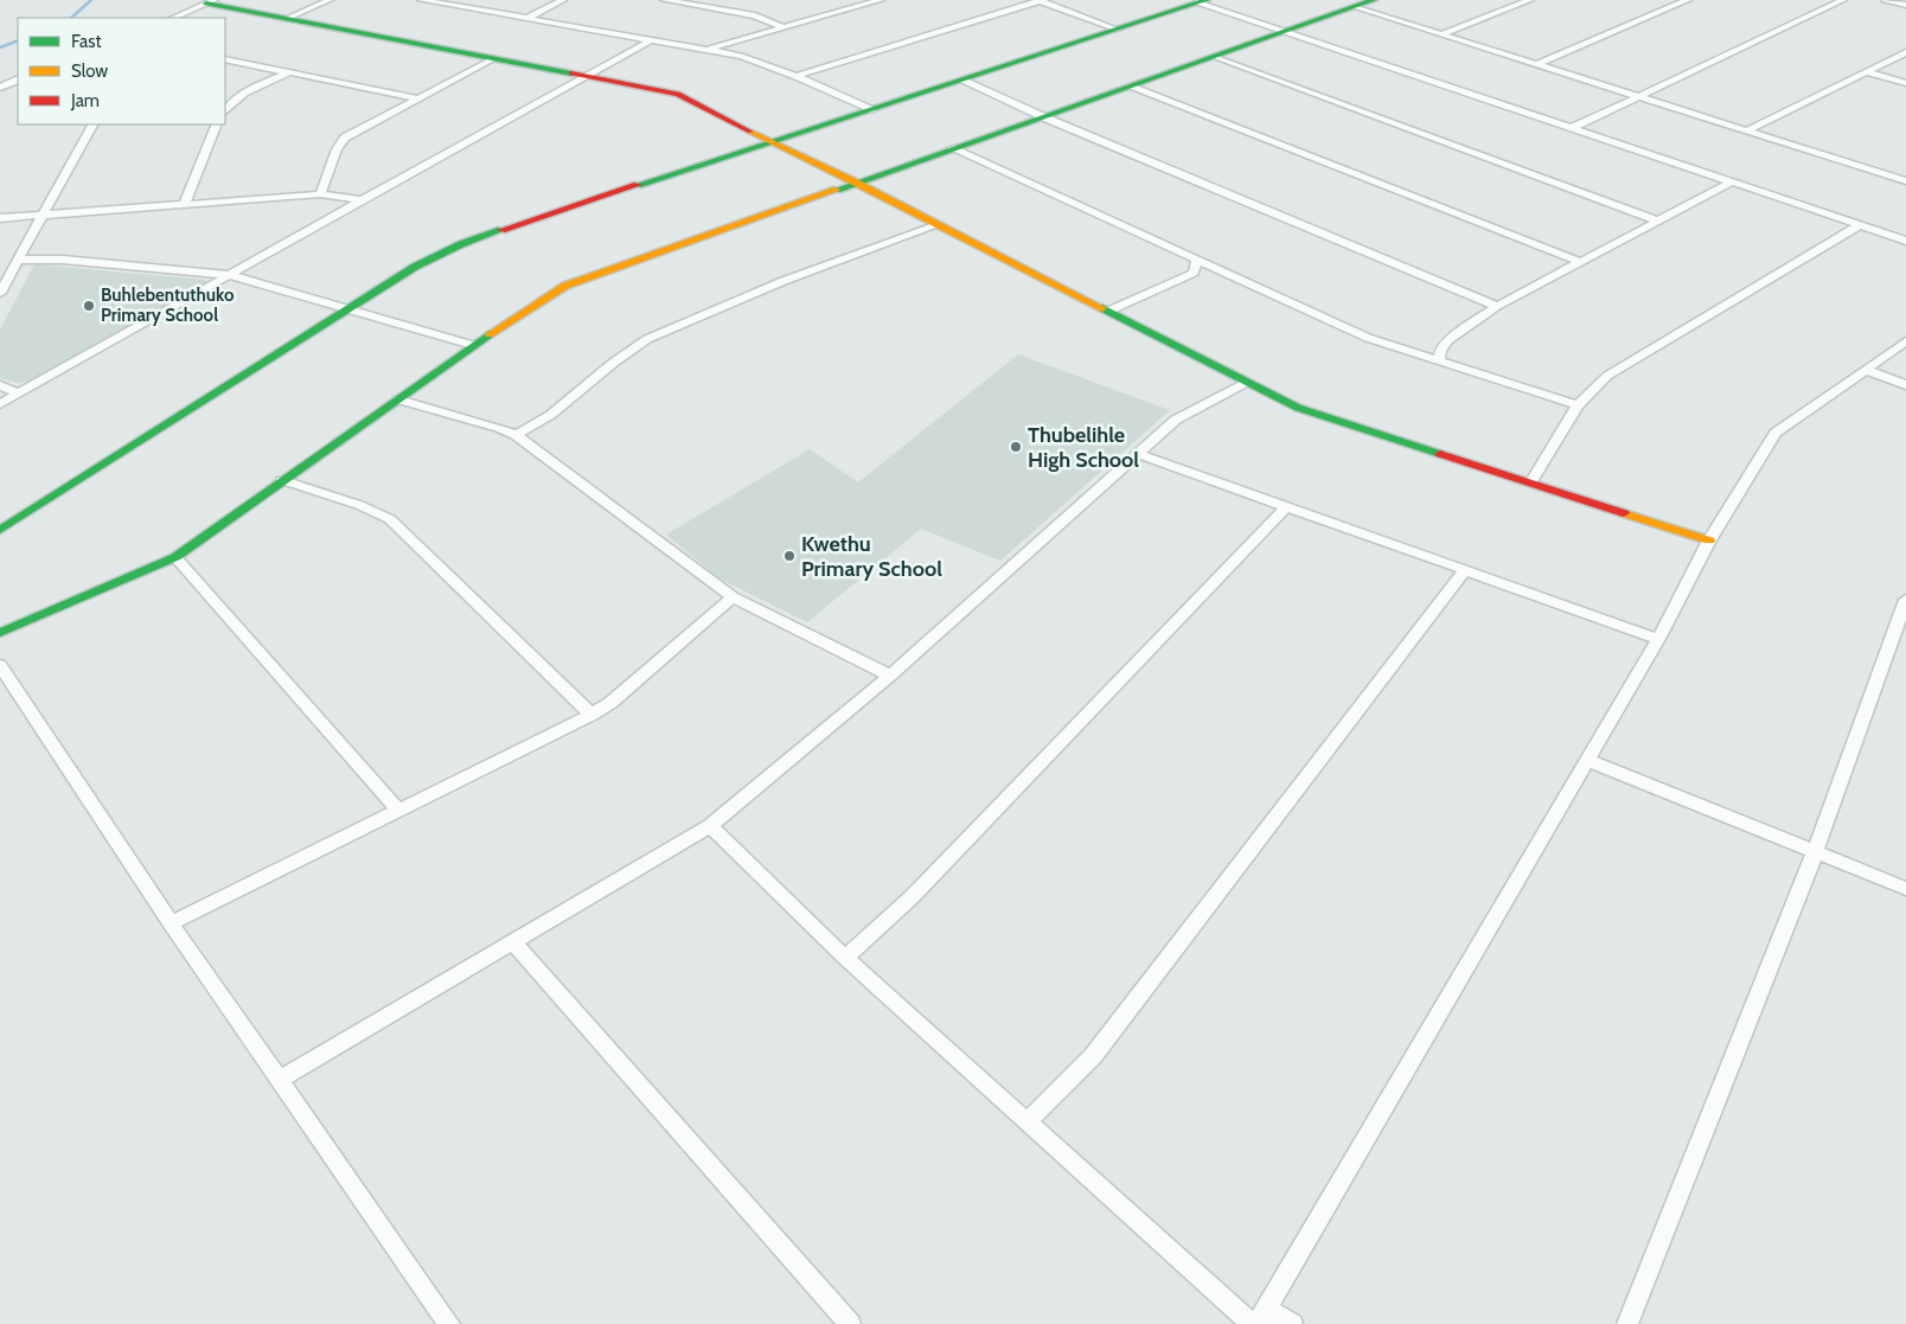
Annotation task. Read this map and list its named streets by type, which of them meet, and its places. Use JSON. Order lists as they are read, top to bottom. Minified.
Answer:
{"places":["Buhlebentuthuko Primary School","Thubelihle High School","Kwethu Primary School"],"legend":["Fast","Slow","Jam"]}
